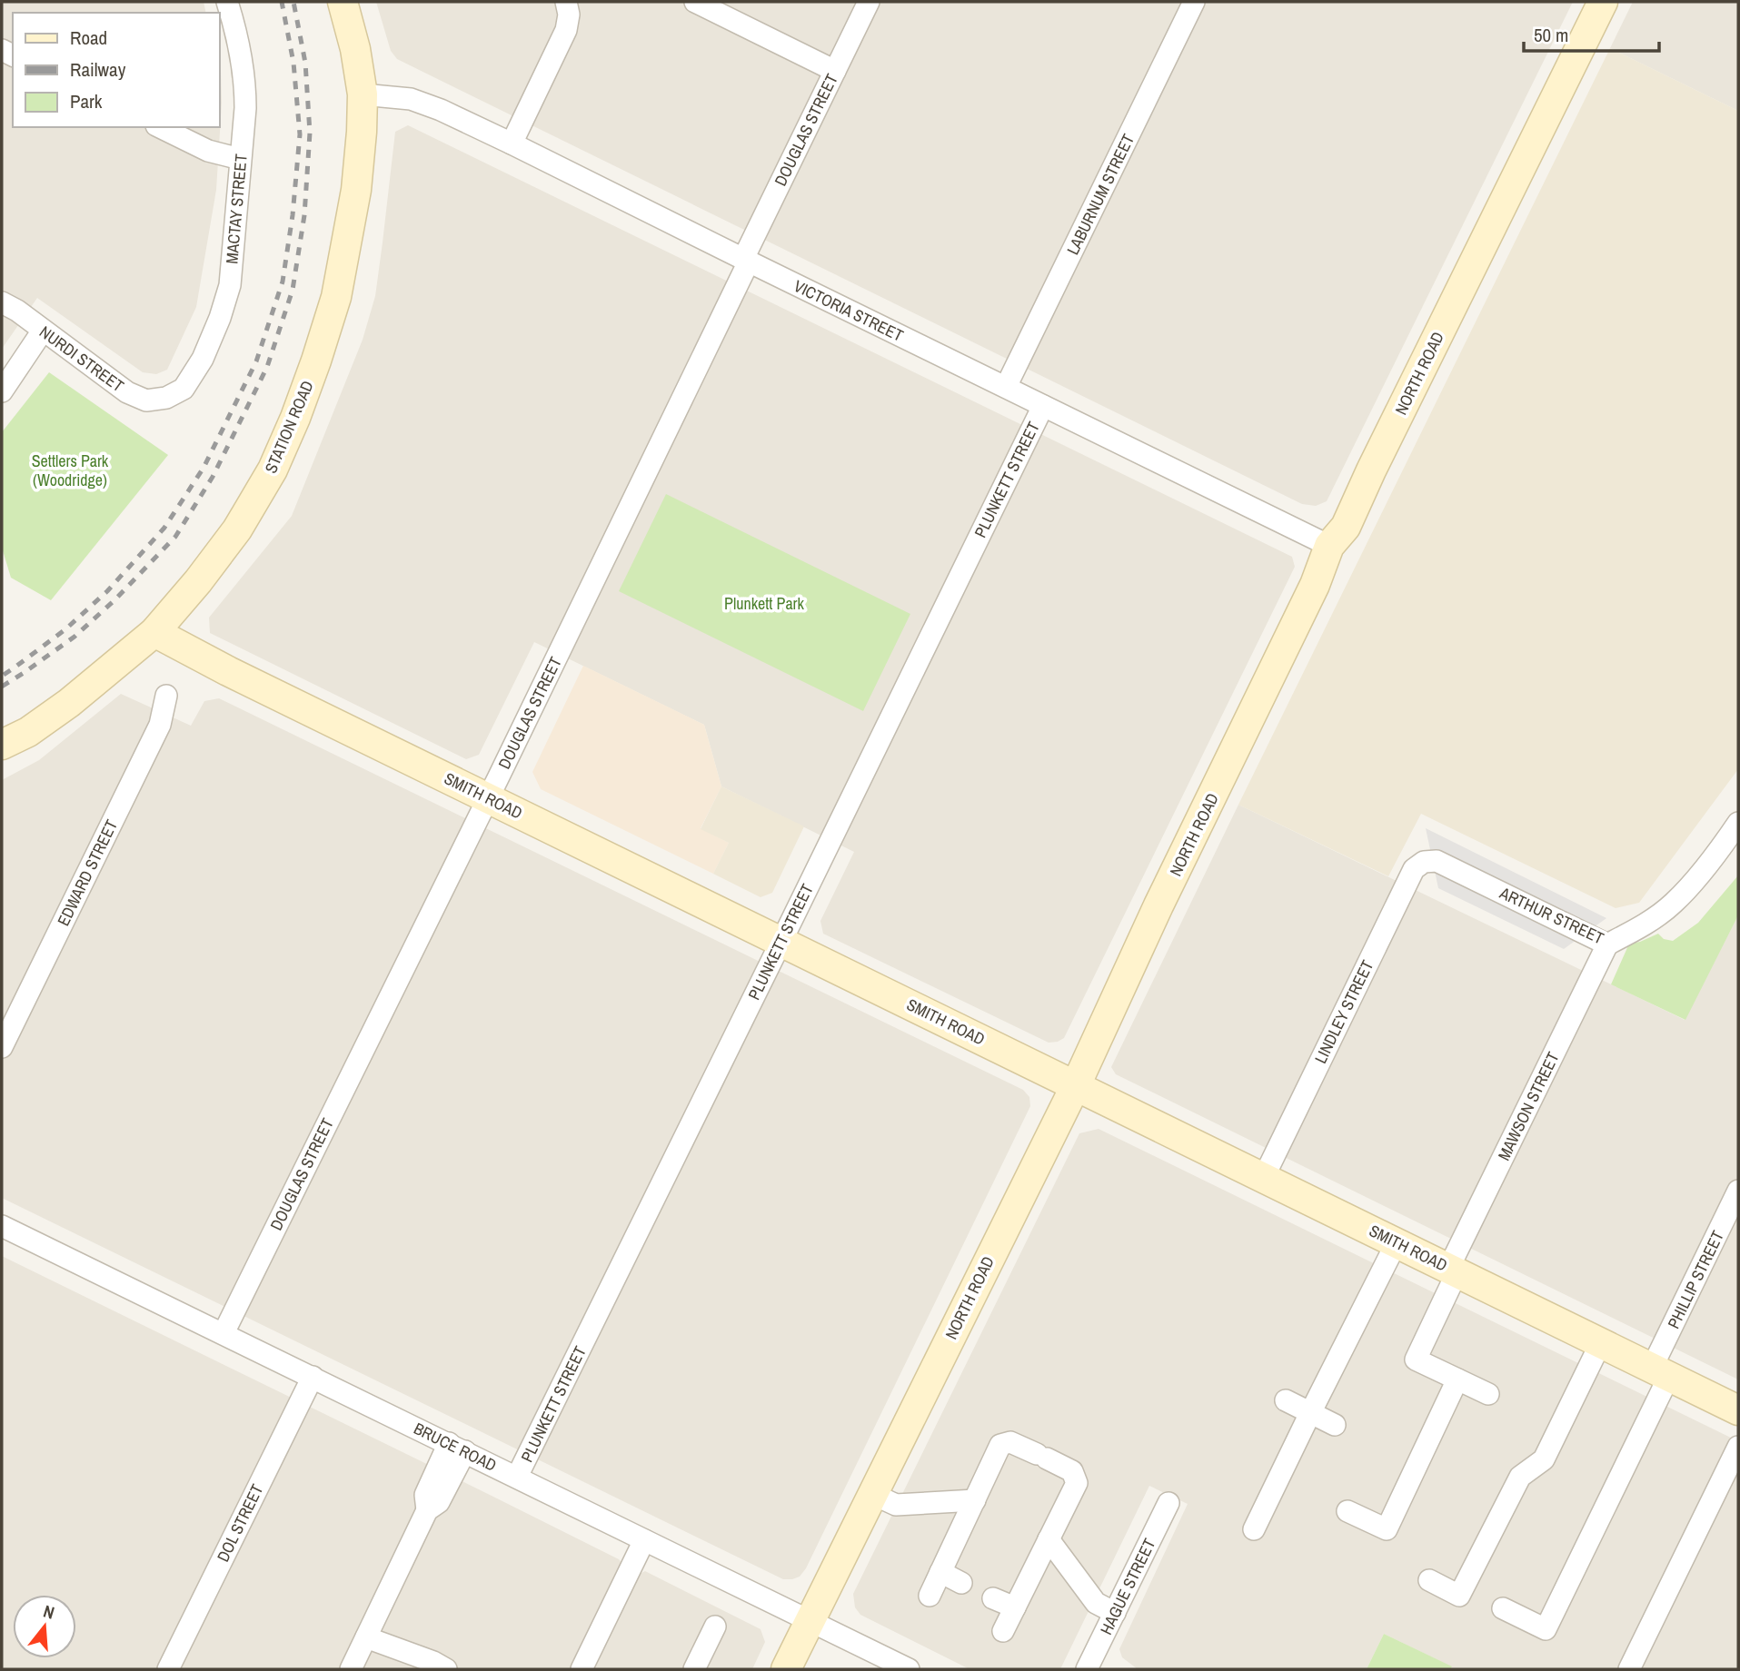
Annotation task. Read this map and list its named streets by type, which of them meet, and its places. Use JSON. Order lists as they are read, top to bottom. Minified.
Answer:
{"streets":{"street":["DOUGLAS STREET","LABURNUM STREET","MACTAY STREET","VICTORIA STREET","NURDI STREET","NORTH ROAD","STATION ROAD","PLUNKETT STREET","SMITH ROAD","EDWARD STREET","ARTHUR STREET","LINDLEY STREET","MAWSON STREET","PHILLIP STREET","BRUCE ROAD","DOL STREET","HAGUE STREET"]},"crossings":[["DOUGLAS STREET","VICTORIA STREET"],["DOUGLAS STREET","SMITH ROAD"],["DOUGLAS STREET","BRUCE ROAD"],["LABURNUM STREET","VICTORIA STREET"],["MACTAY STREET","NURDI STREET"],["VICTORIA STREET","NORTH ROAD"],["VICTORIA STREET","STATION ROAD"],["VICTORIA STREET","PLUNKETT STREET"],["NORTH ROAD","SMITH ROAD"],["NORTH ROAD","BRUCE ROAD"],["STATION ROAD","SMITH ROAD"],["PLUNKETT STREET","SMITH ROAD"],["PLUNKETT STREET","BRUCE ROAD"],["SMITH ROAD","LINDLEY STREET"],["SMITH ROAD","MAWSON STREET"],["SMITH ROAD","PHILLIP STREET"],["ARTHUR STREET","LINDLEY STREET"],["ARTHUR STREET","MAWSON STREET"],["BRUCE ROAD","DOL STREET"]],"parks":["Settlers Park (Woodridge)","Plunkett Park"],"legend":["Road","Railway","Park"],"scale_bar":"50 m","north":"top"}
